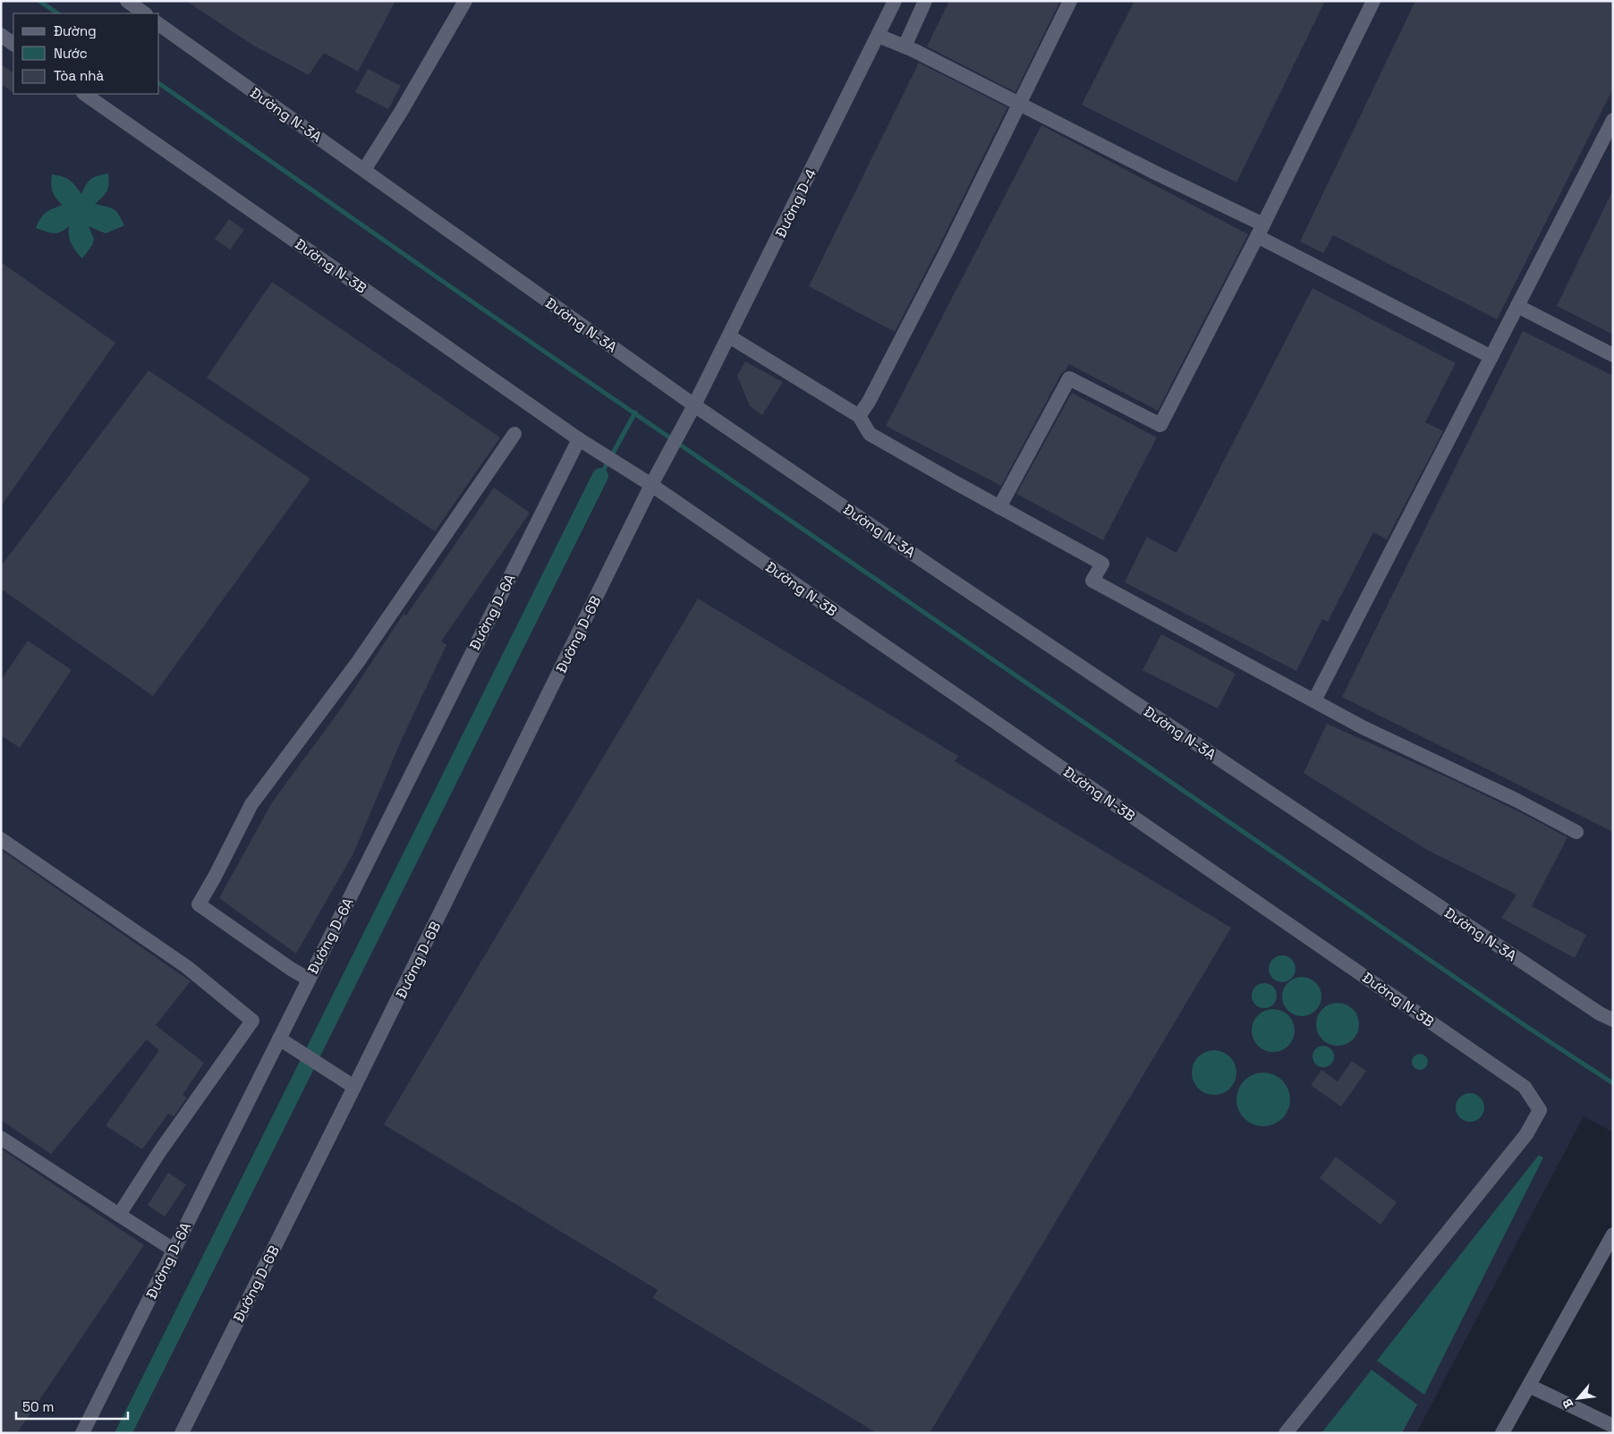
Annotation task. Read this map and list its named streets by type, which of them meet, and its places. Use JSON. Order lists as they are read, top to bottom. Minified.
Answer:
{"streets":{"street":["Đường N-3A","Đường D-4","Đường N-3B","Đường D-6A","Đường D-6B"]},"crossings":[["Đường N-3A","Đường D-4"],["Đường D-4","Đường D-6B"],["Đường N-3B","Đường D-6A"],["Đường N-3B","Đường D-6B"]],"legend":["Đường","Nước","Tòa nhà"],"scale_bar":"50 m","north":"bottom left"}
